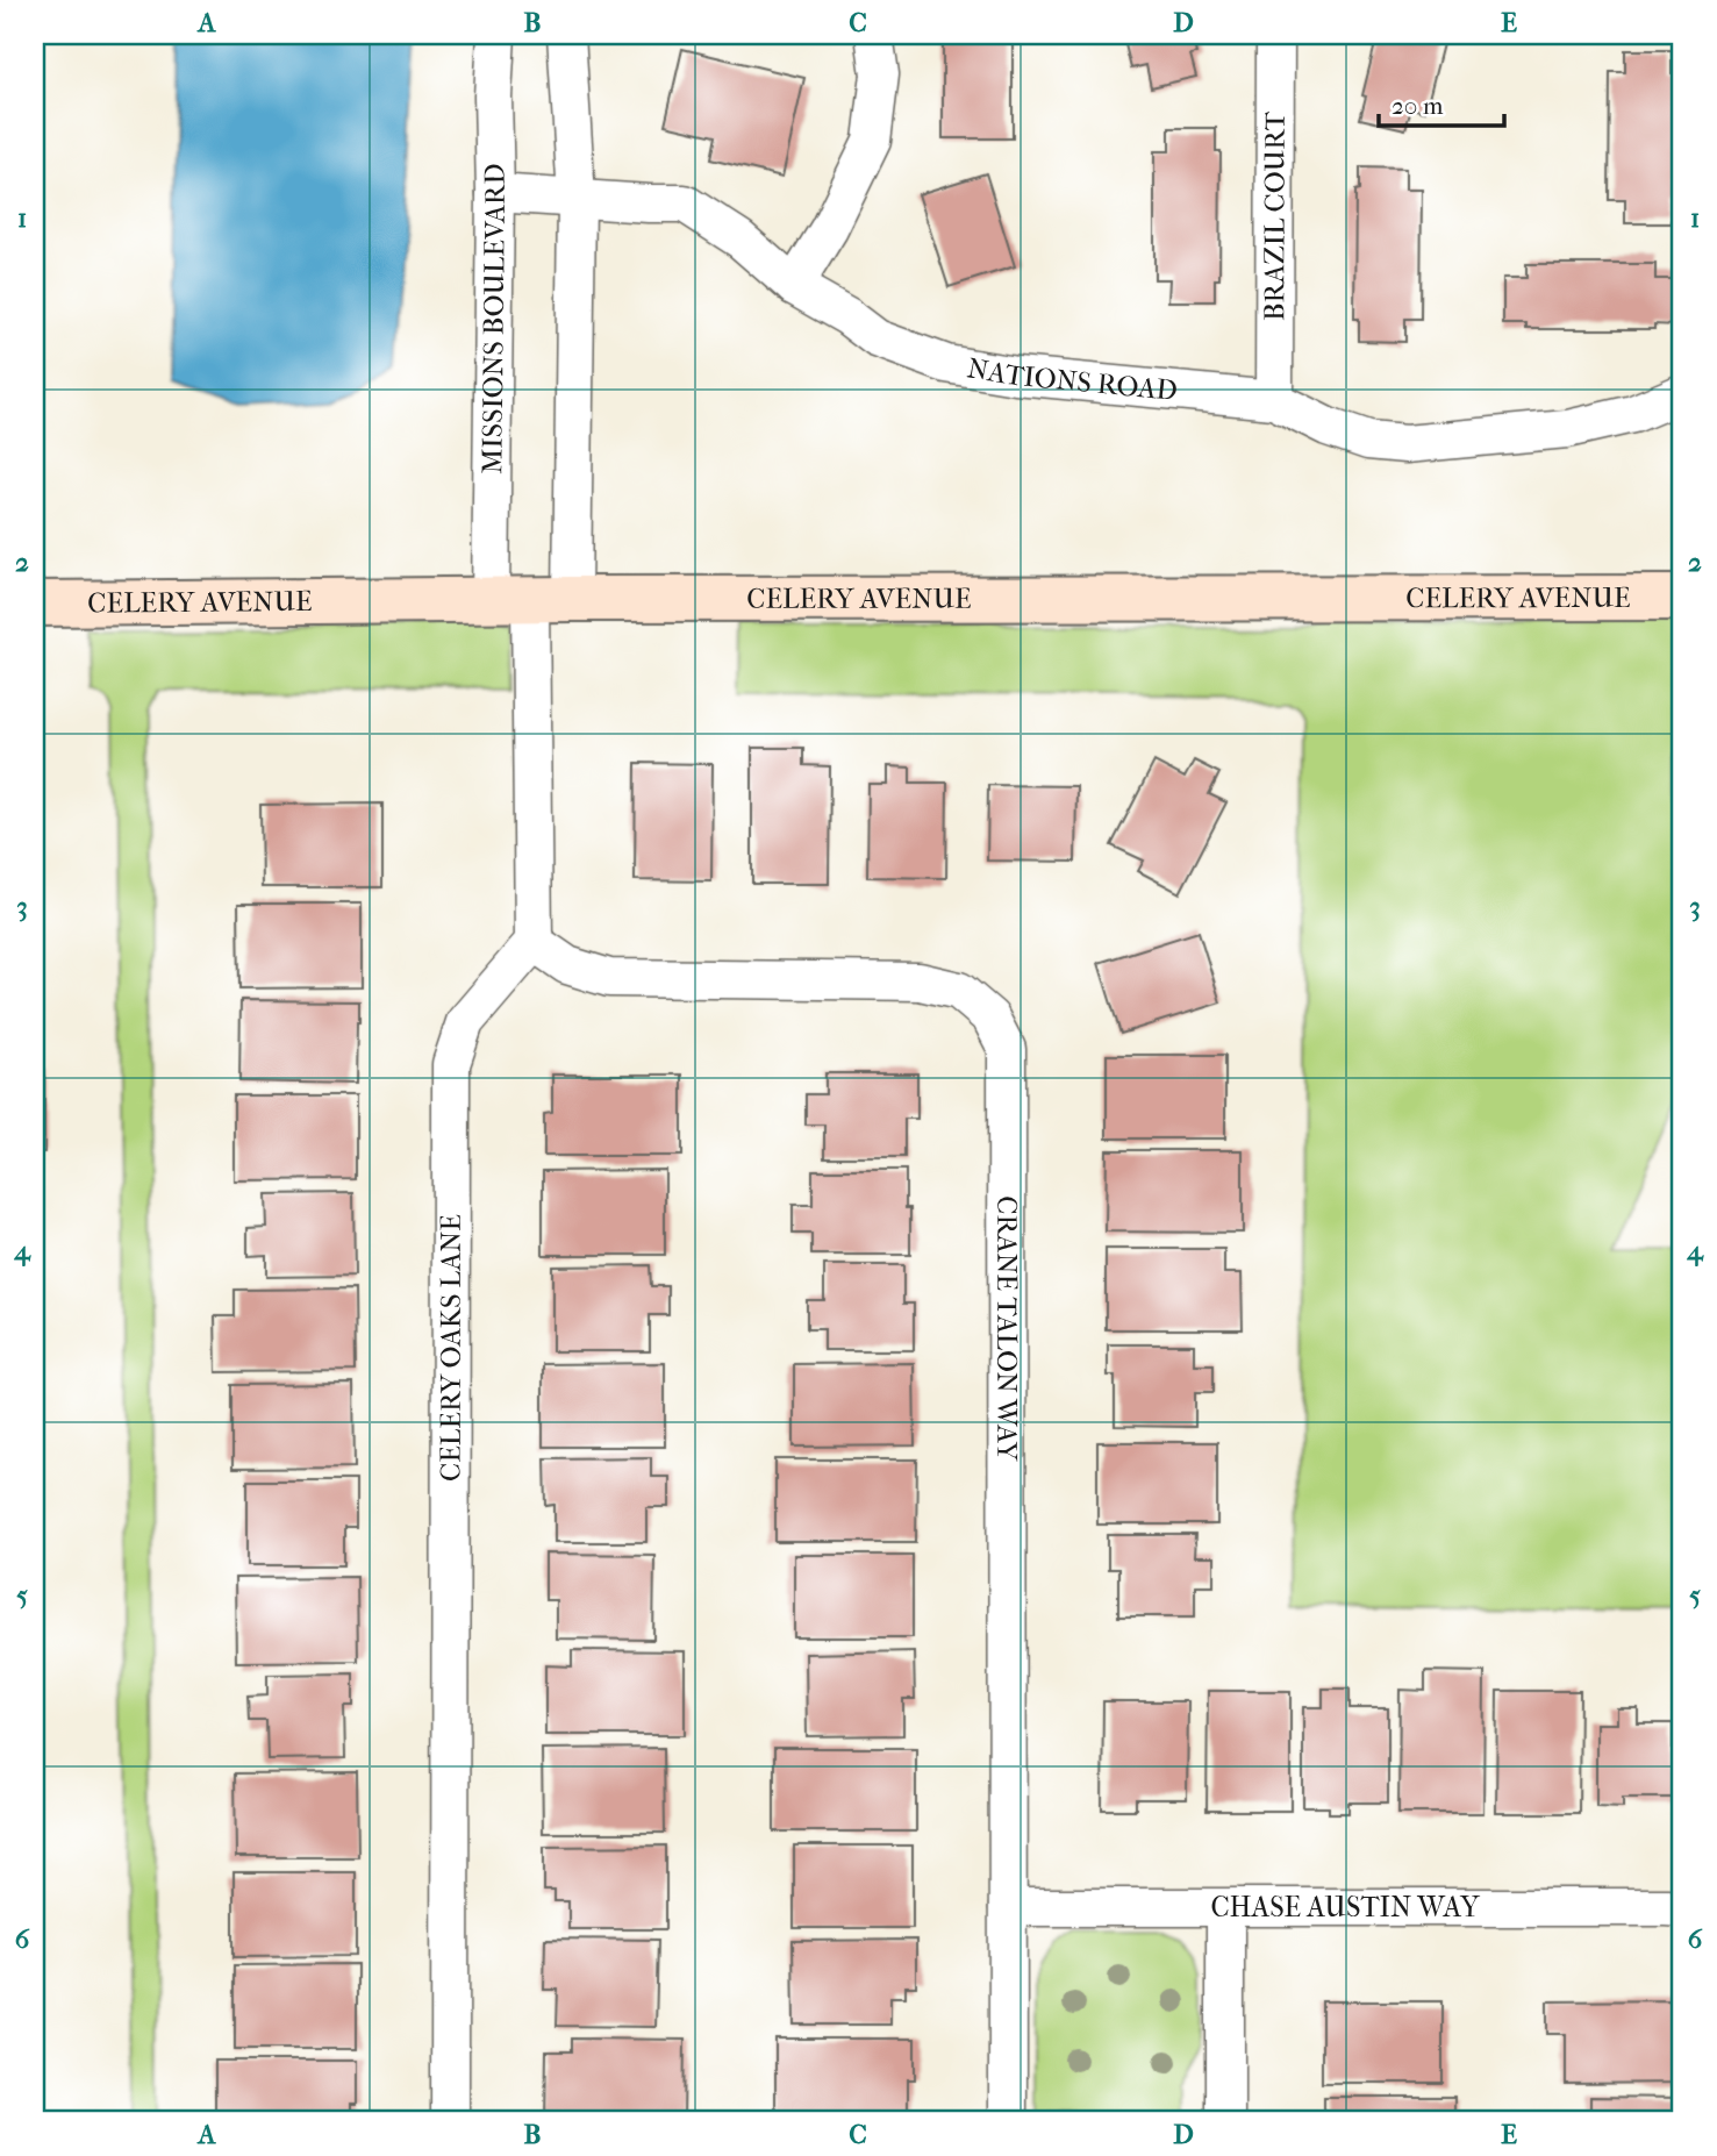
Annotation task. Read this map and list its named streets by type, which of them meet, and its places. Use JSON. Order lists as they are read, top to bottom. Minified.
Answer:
{"streets":{"main road":["CELERY AVENUE"],"street":["BRAZIL COURT","MISSIONS BOULEVARD","NATIONS ROAD","CRANE TALON WAY","CELERY OAKS LANE","CHASE AUSTIN WAY"]},"crossings":[["BRAZIL COURT","NATIONS ROAD"],["MISSIONS BOULEVARD","NATIONS ROAD"],["MISSIONS BOULEVARD","CELERY AVENUE"],["CRANE TALON WAY","CELERY OAKS LANE"],["CRANE TALON WAY","CHASE AUSTIN WAY"]],"scale_bar":"20 m","grid":{"columns":["A","B","C","D","E"],"rows":["1","2","3","4","5","6"]}}
